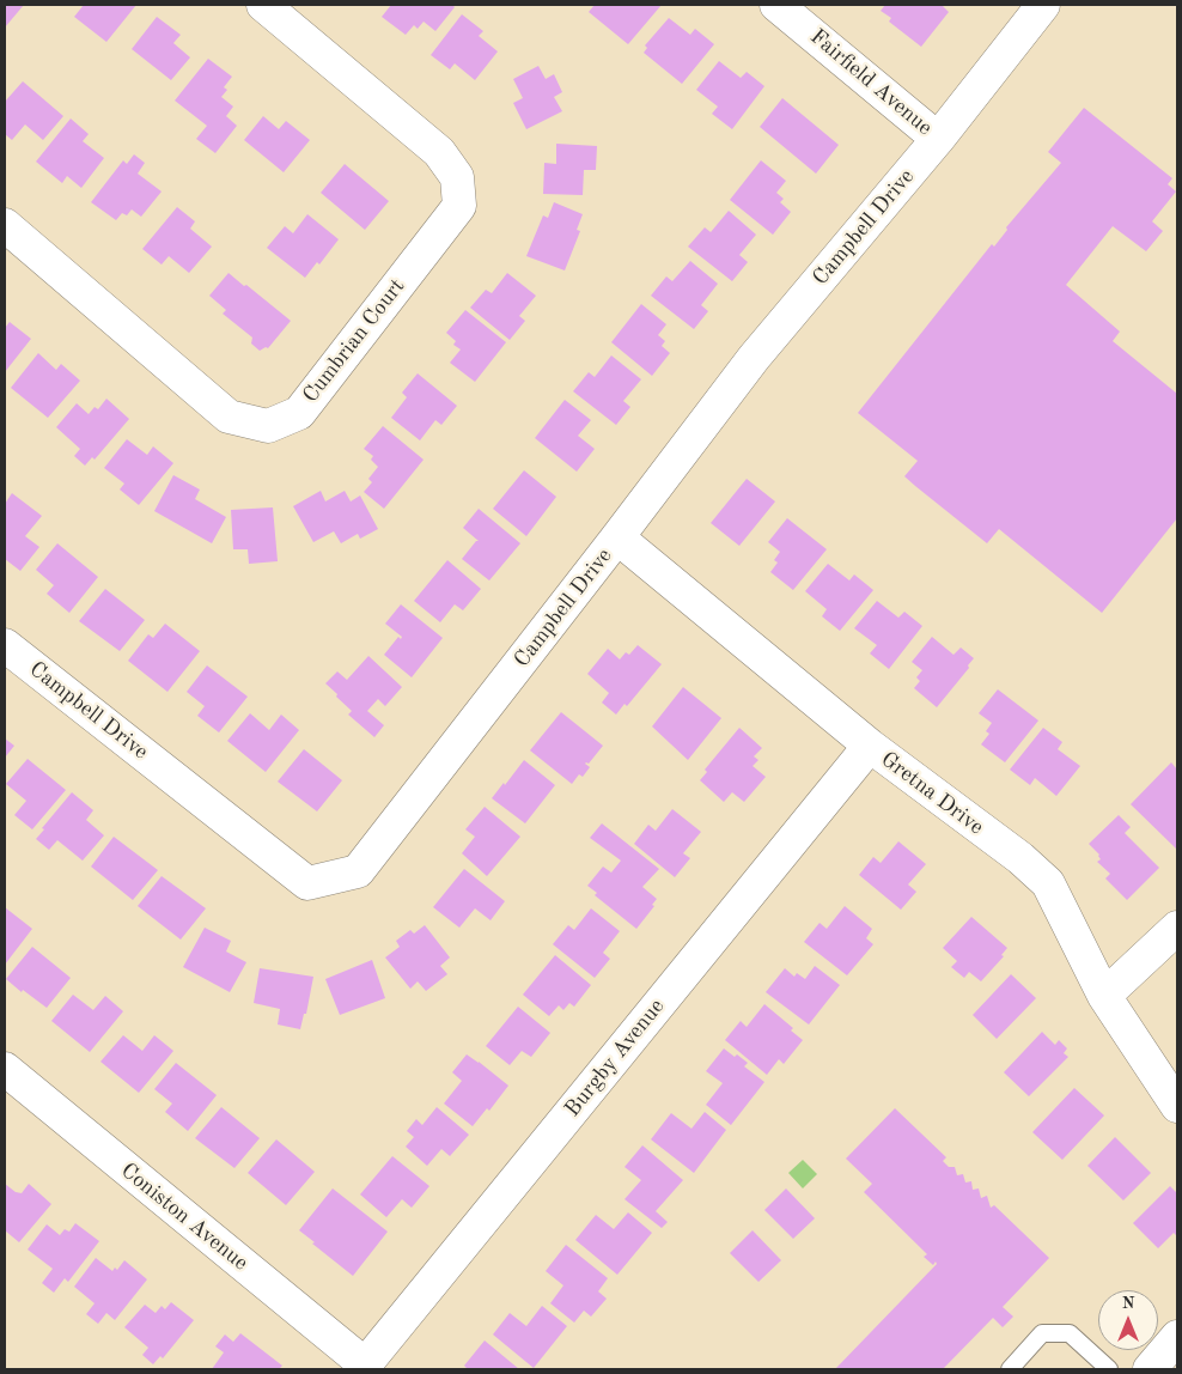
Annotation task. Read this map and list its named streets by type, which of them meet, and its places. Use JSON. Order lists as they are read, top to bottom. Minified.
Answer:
{"streets":{"street":["Fairfield Avenue","Campbell Drive","Cumbrian Court","Gretna Drive","Burgby Avenue","Coniston Avenue"]},"crossings":[["Fairfield Avenue","Campbell Drive"],["Campbell Drive","Gretna Drive"],["Gretna Drive","Burgby Avenue"],["Burgby Avenue","Coniston Avenue"]],"north":"top"}
